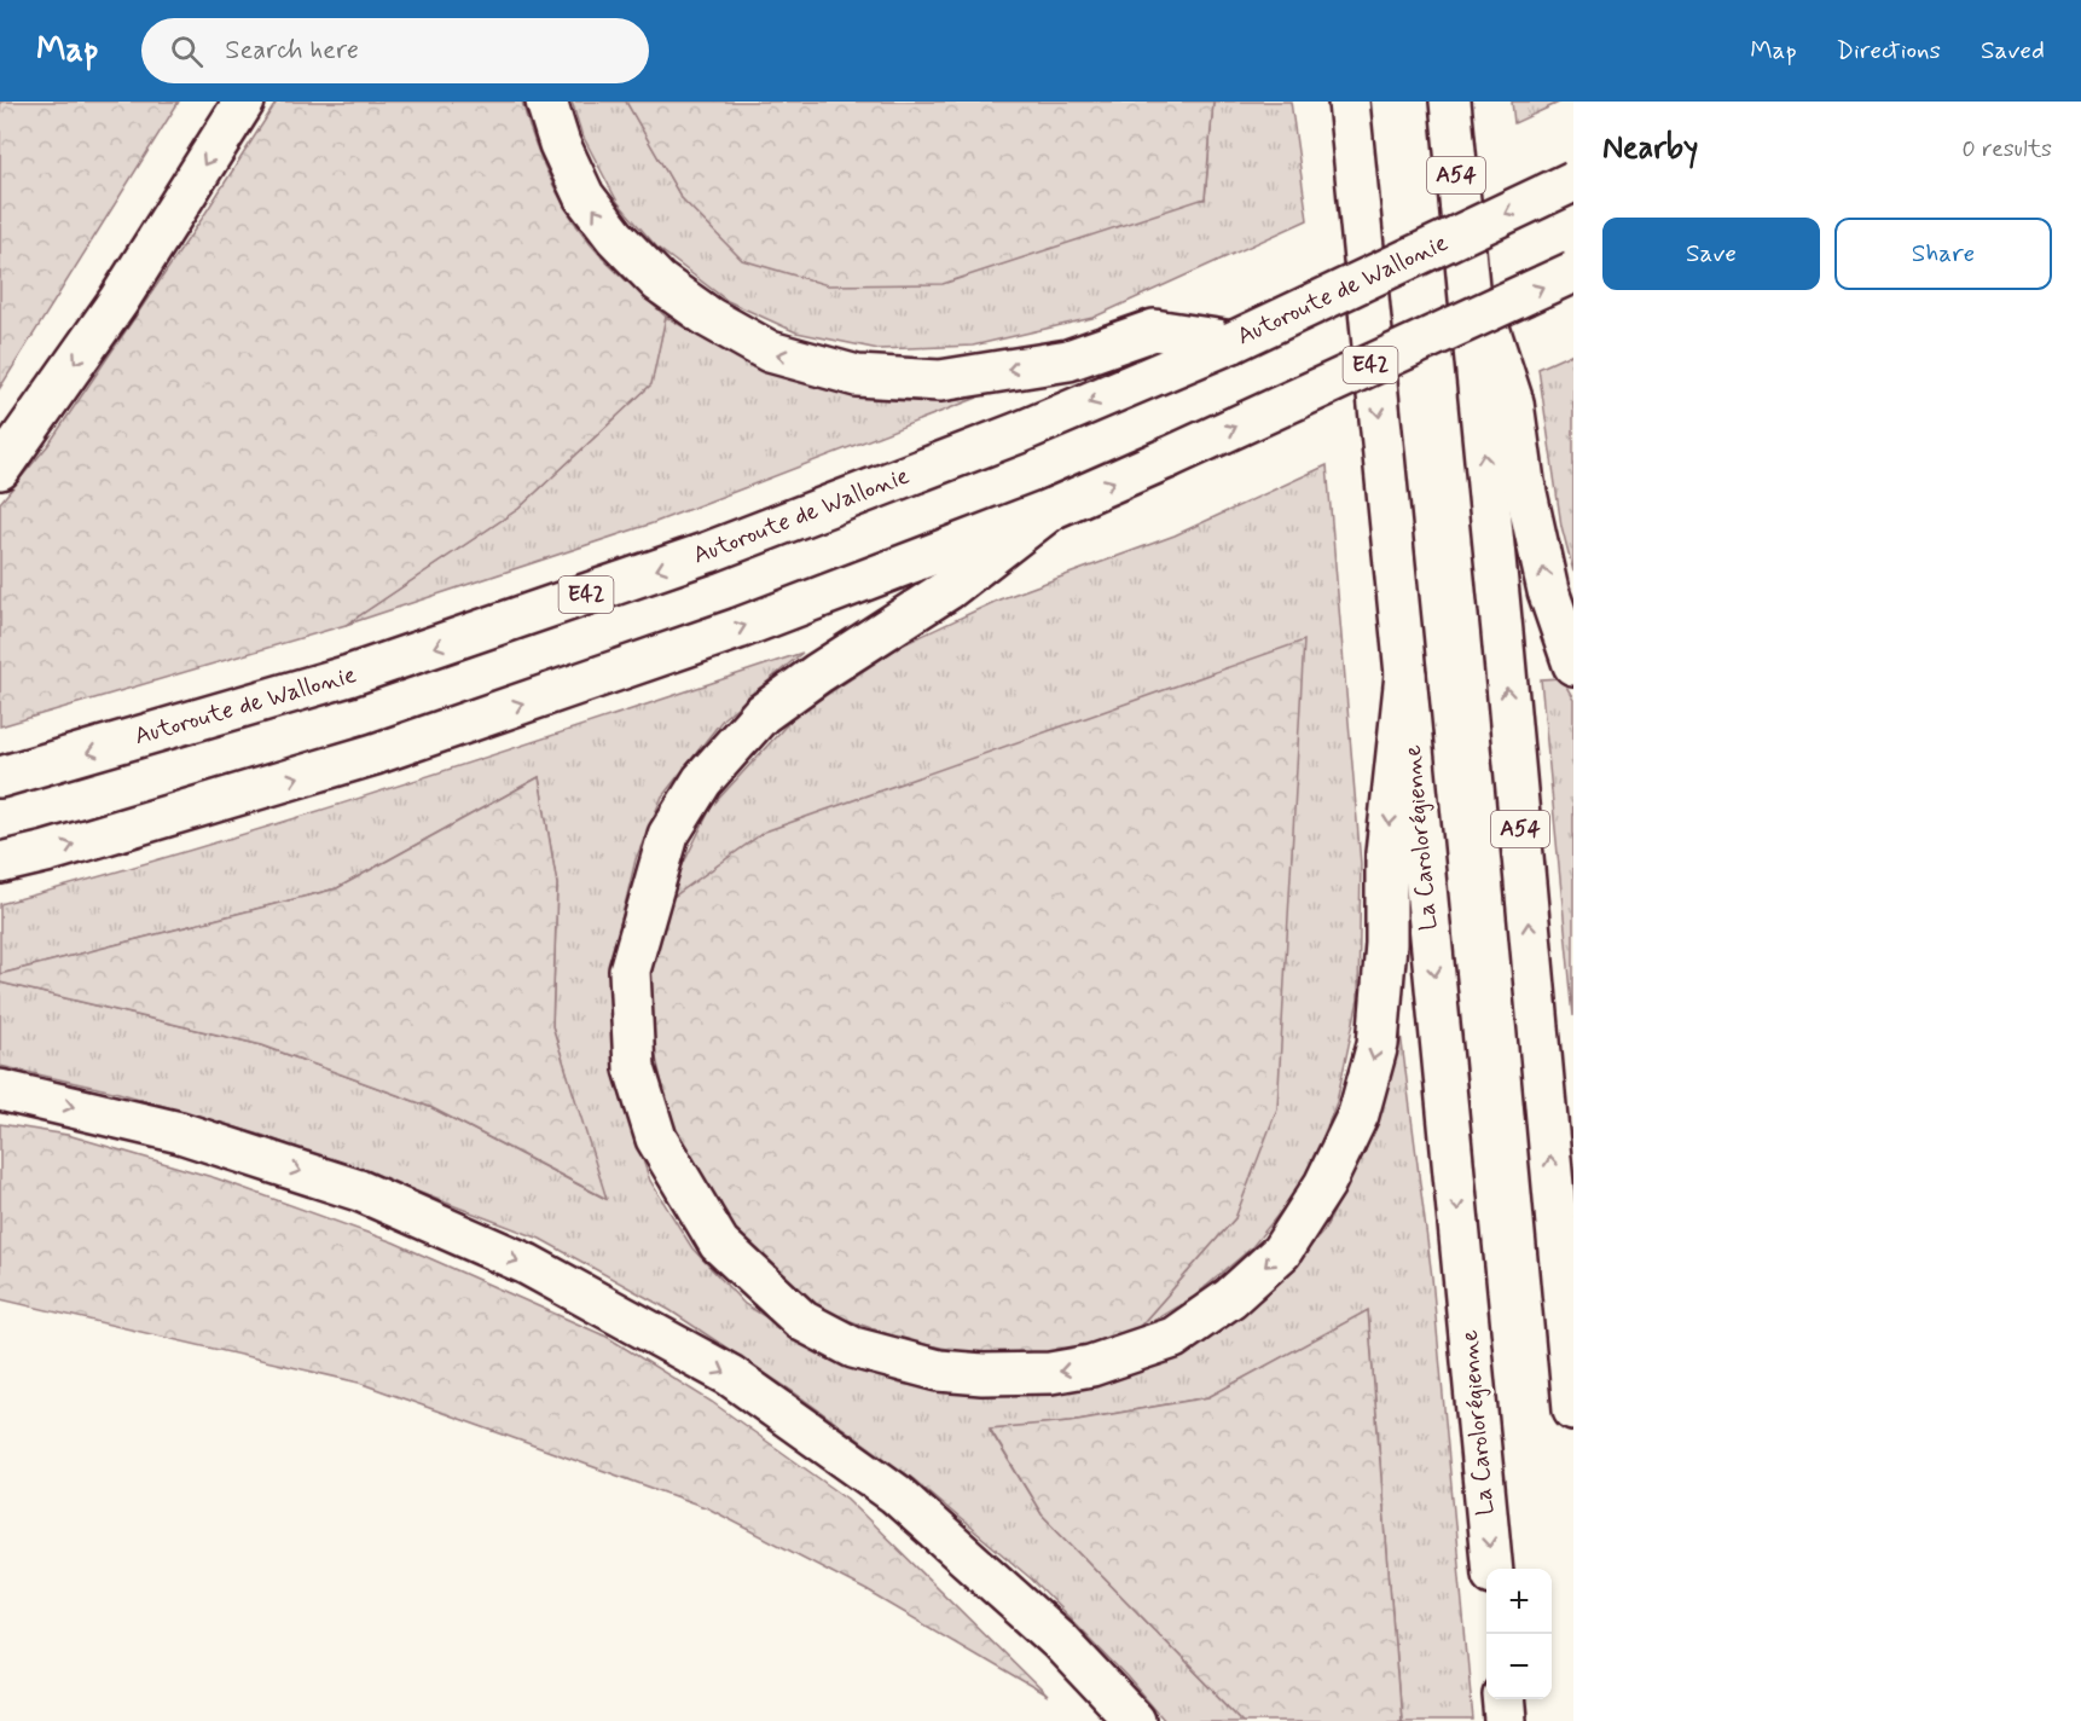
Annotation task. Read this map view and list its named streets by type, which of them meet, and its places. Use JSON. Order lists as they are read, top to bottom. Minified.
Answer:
{"streets":{"highway":["A54","Autoroute de Wallonie","E42","La Carolorégienne"]},"page":{"header":"Map","search":"Search here","nav":["Map","Directions","Saved"],"heading":["Nearby","0 results"],"buttons":["Save","Share"],"map_buttons":["+","−"]}}
